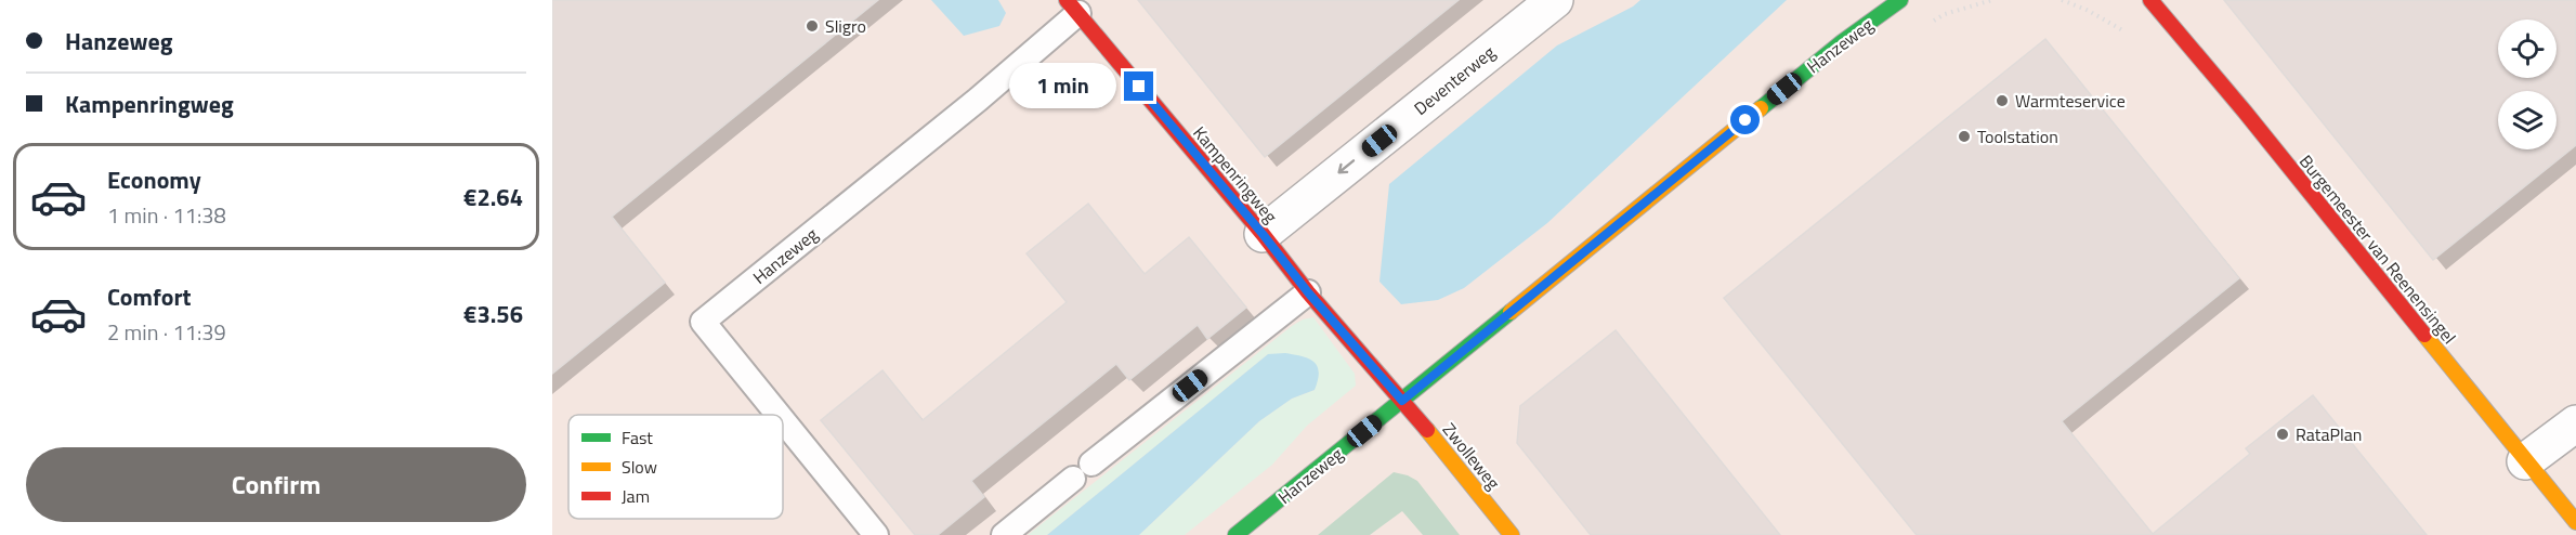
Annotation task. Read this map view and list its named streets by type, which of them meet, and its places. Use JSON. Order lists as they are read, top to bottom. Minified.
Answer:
{"streets":{"street":["Hanzeweg","Deventerweg","Kampenringweg","Burgemeester van Reenensingel","Zwolleweg"]},"crossings":[["Hanzeweg","Kampenringweg"],["Hanzeweg","Zwolleweg"],["Deventerweg","Kampenringweg"],["Kampenringweg","Zwolleweg"]],"one_way":["Deventerweg"],"places":["Sligro","Warmteservice","Toolstation","RataPlan"],"legend":["Fast","Slow","Jam"],"page":{"banner":["Hanzeweg","Kampenringweg"],"bubble":"1 min","list":[{"name":"Economy","note":"1 min · 11:38","value":"€2.64"},{"name":"Comfort","note":"2 min · 11:39","value":"€3.56"}],"buttons":"Confirm"}}
